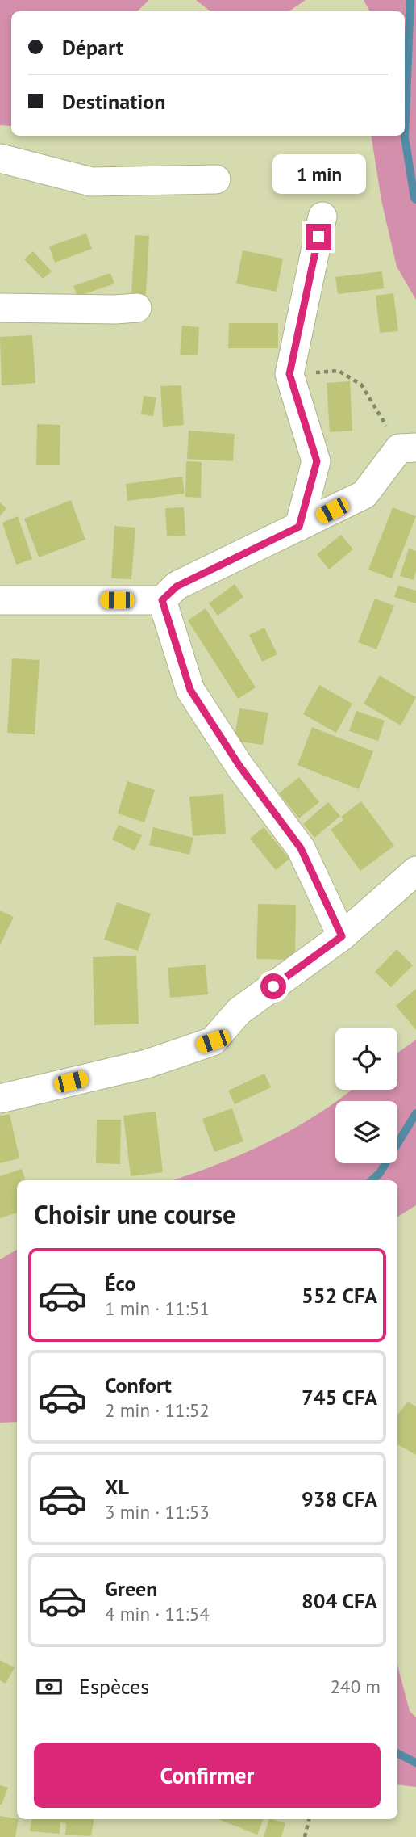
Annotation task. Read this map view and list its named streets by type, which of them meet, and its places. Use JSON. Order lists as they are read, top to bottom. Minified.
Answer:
{"page":{"banner":["Départ","Destination"],"bubble":"1 min","heading":"Choisir une course","list":[{"name":"Éco","note":"1 min · 11:51","value":"552 CFA"},{"name":"Confort","note":"2 min · 11:52","value":"745 CFA"},{"name":"XL","note":"3 min · 11:53","value":"938 CFA"},{"name":"Green","note":"4 min · 11:54","value":"804 CFA"}],"pay":["Espèces","240 m"],"buttons":"Confirmer"}}
